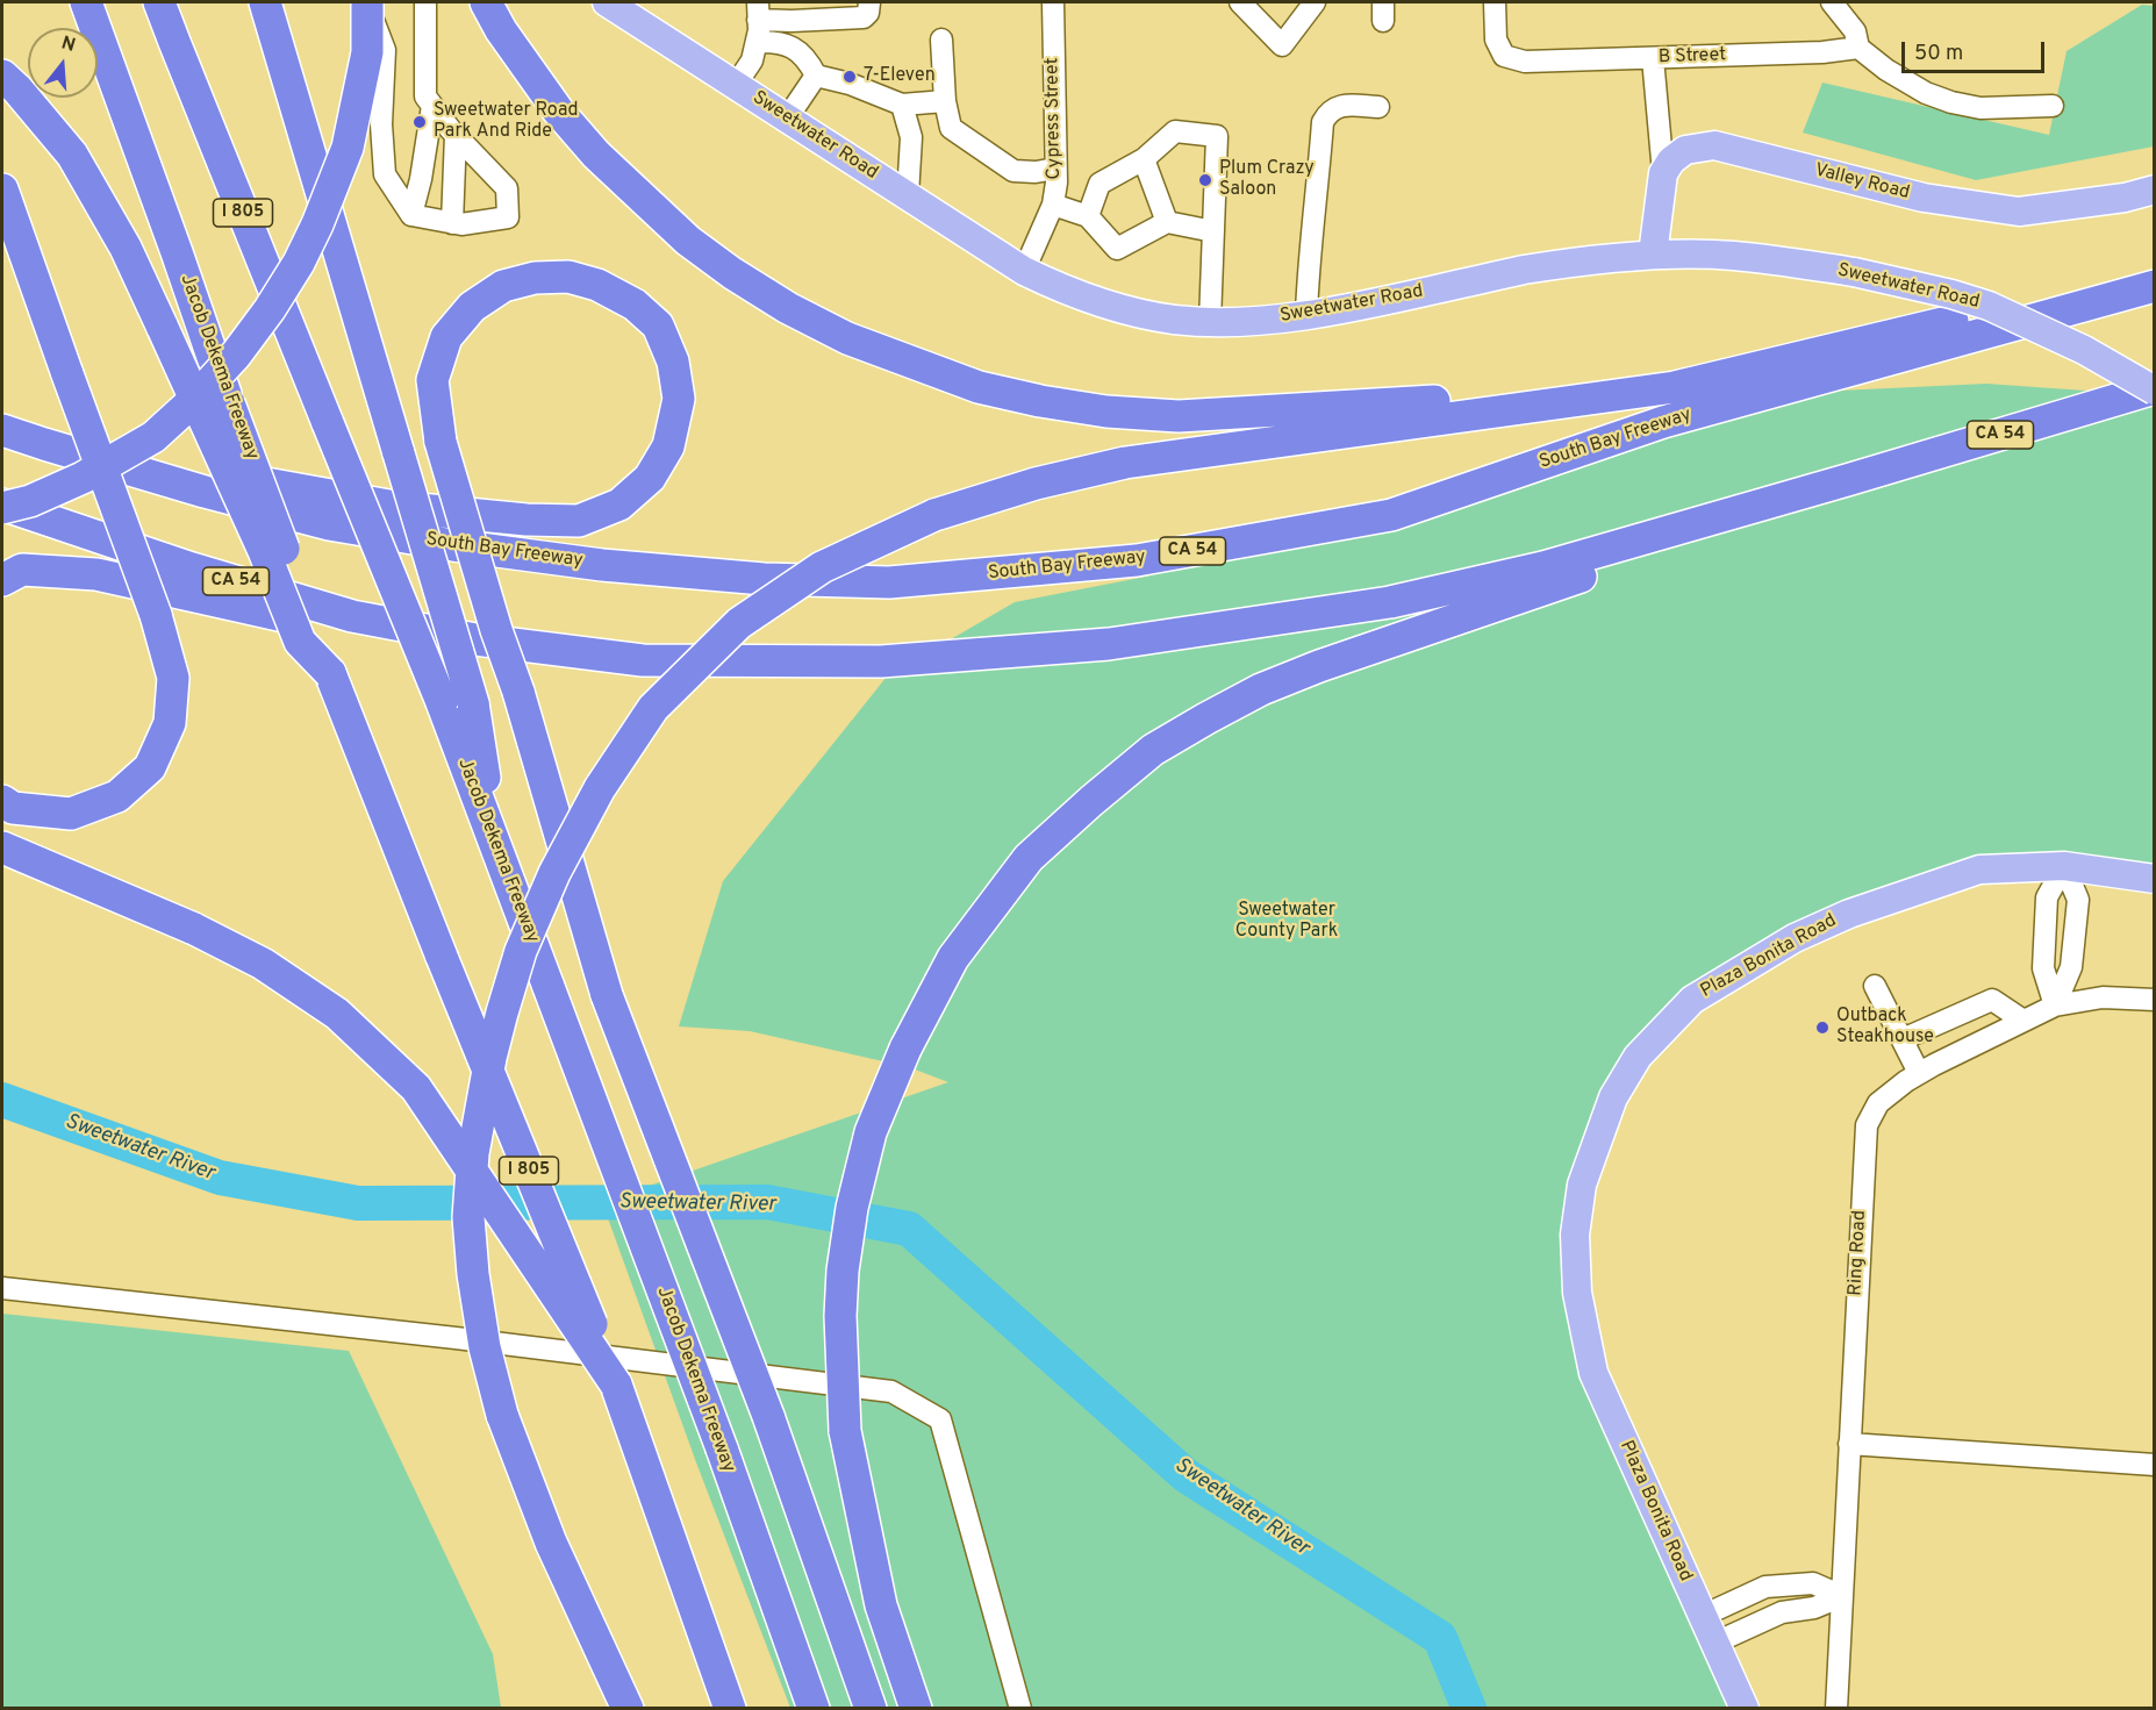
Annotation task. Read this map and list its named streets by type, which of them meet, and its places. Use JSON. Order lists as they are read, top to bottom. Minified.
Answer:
{"streets":{"highway":["I 805","Jacob Dekema Freeway","CA 54","South Bay Freeway"],"main road":["Sweetwater Road","Valley Road","Plaza Bonita Road"],"street":["B Street","Cypress Street","Ring Road"]},"crossings":[["Cypress Street","Sweetwater Road"],["Sweetwater Road","CA 54"]],"water":["Sweetwater River"],"parks":["Sweetwater County Park"],"places":["7-Eleven","Sweetwater Road Park And Ride","Plum Crazy Saloon","Outback Steakhouse"],"scale_bar":"50 m","north":"top"}
